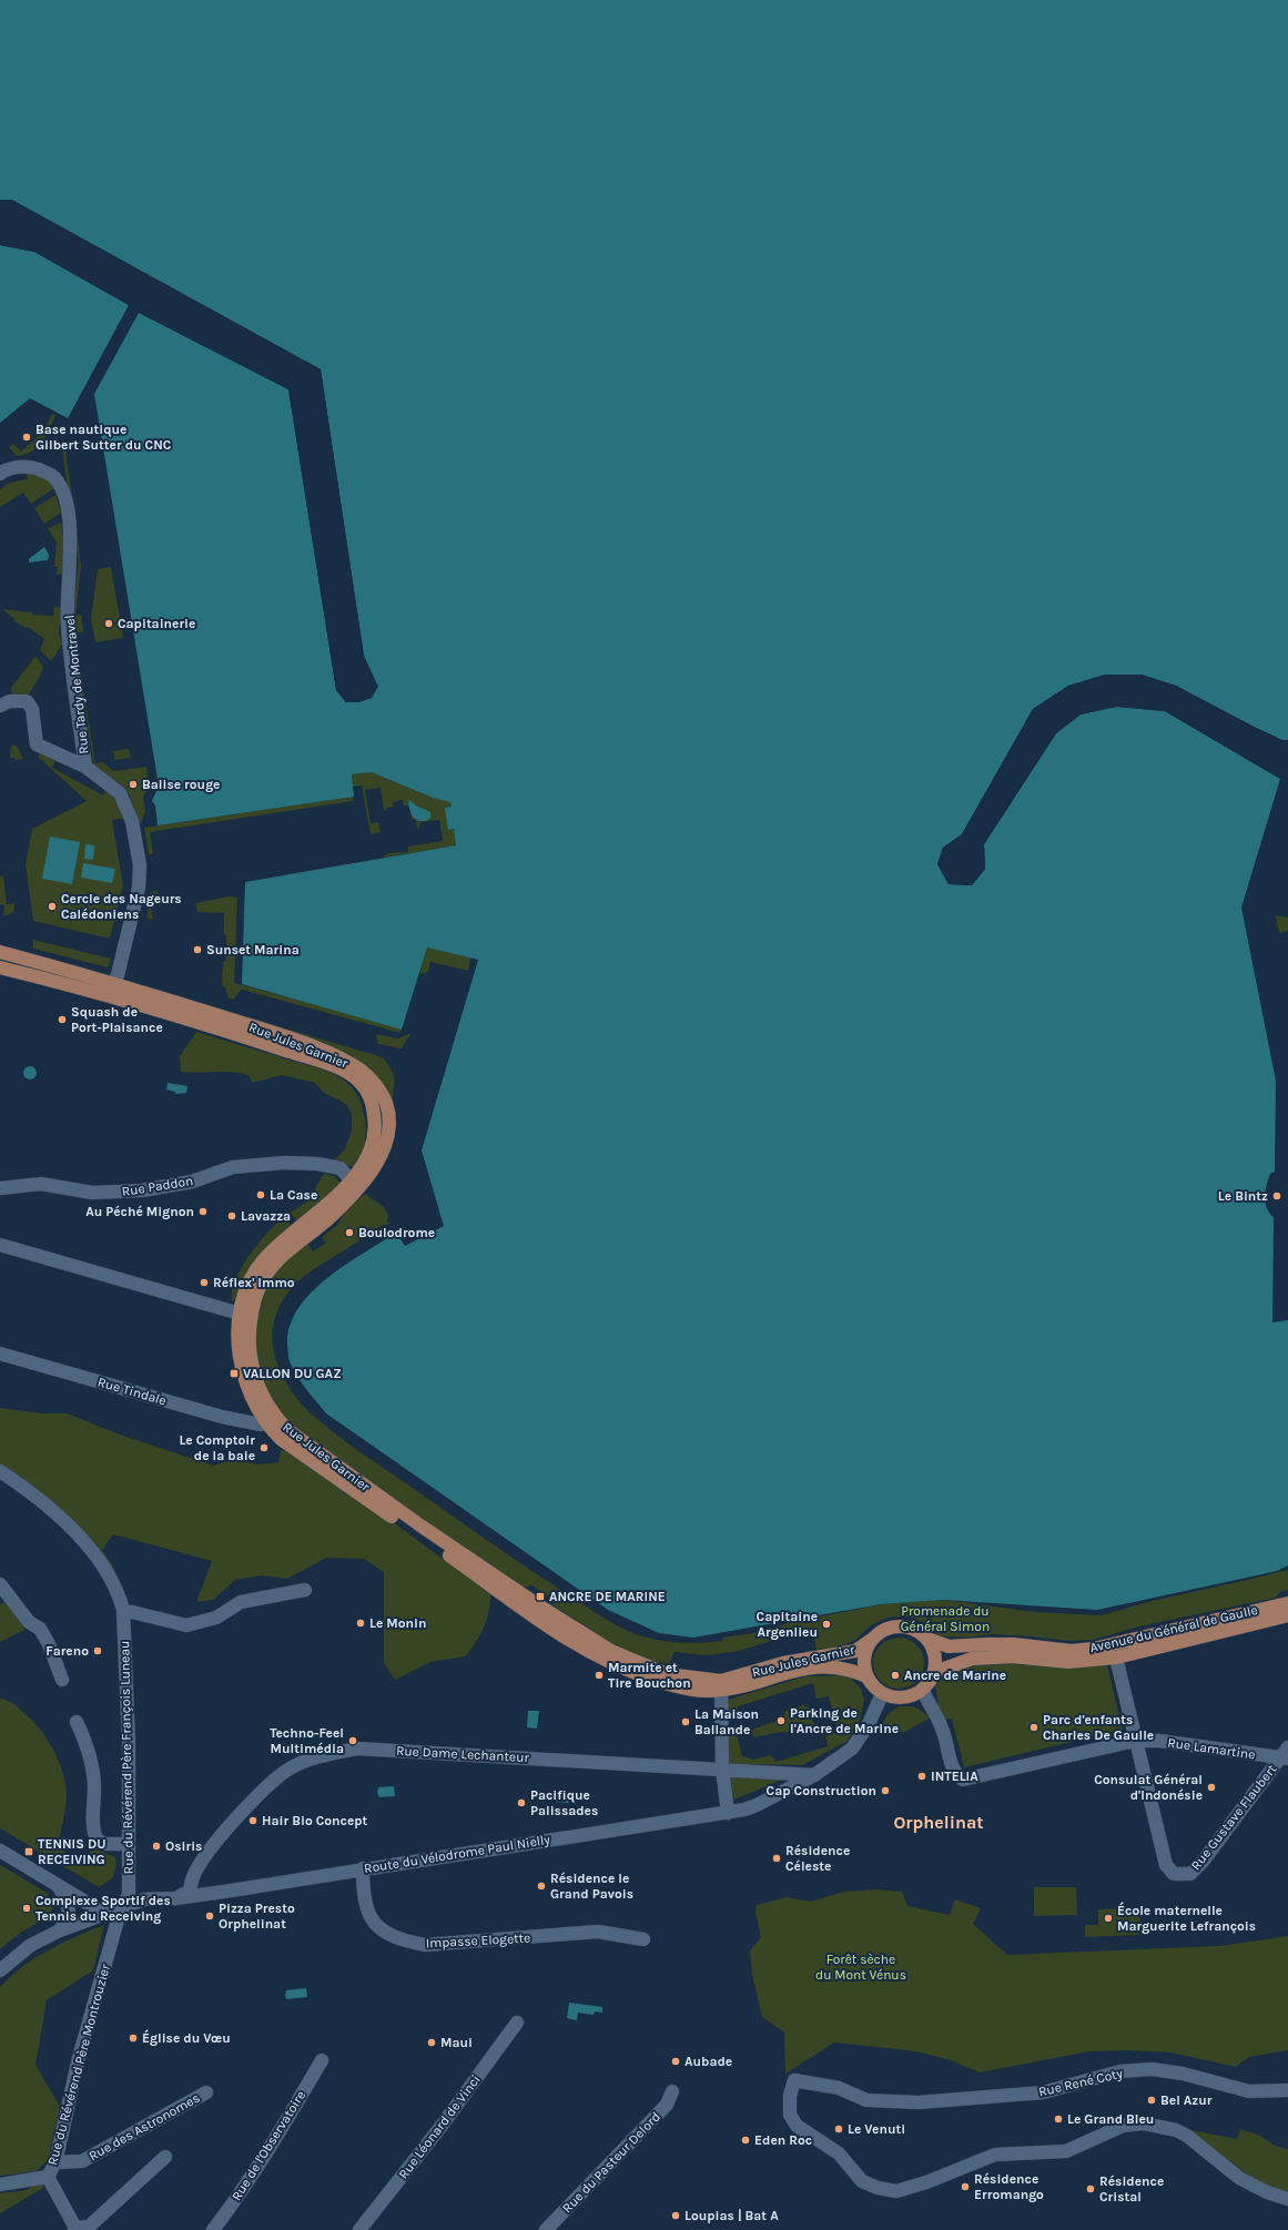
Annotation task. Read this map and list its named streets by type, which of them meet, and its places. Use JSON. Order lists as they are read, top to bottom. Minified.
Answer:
{"streets":{"main road":["Rue Jules Garnier","Avenue du Général de Gaulle"],"street":["Rue Tardy de Montravel","Rue Paddon","Rue Tindale","Rue Lamartine","Rue Dame Lechanteur","Rue du Révérend Père François Luneau","Rue Gustave Flaubert","Route du Vélodrome Paul Nielly","Impasse Elogette","Rue du Révérend Père Montrouzier","Rue René Coty","Rue des Astronomes","Rue Léonard de Vinci","Rue de l'Observatoire","Rue du Pasteur Delord"]},"crossings":[["Rue Tardy de Montravel","Rue Jules Garnier"],["Rue Jules Garnier","Rue Paddon"],["Rue Jules Garnier","Rue Tindale"],["Rue Jules Garnier","Avenue du Général de Gaulle"],["Rue Jules Garnier","Rue Lamartine"],["Rue Jules Garnier","Route du Vélodrome Paul Nielly"],["Avenue du Général de Gaulle","Rue Lamartine"],["Avenue du Général de Gaulle","Route du Vélodrome Paul Nielly"],["Rue Lamartine","Rue Gustave Flaubert"],["Rue Lamartine","Route du Vélodrome Paul Nielly"],["Rue Dame Lechanteur","Route du Vélodrome Paul Nielly"],["Rue du Révérend Père François Luneau","Route du Vélodrome Paul Nielly"],["Rue du Révérend Père François Luneau","Rue du Révérend Père Montrouzier"],["Route du Vélodrome Paul Nielly","Impasse Elogette"],["Route du Vélodrome Paul Nielly","Rue du Révérend Père Montrouzier"],["Rue du Révérend Père Montrouzier","Rue des Astronomes"]],"districts":["Orphelinat"],"parks":["Promenade du Général Simon","Forêt sèche du Mont Vénus"],"places":{"other":["Base nautique Gilbert Sutter du CNC","Capitainerie","Balise rouge","Cercle des Nageurs Calédoniens","Sunset Marina","Squash de Port-Plaisance","La Case","Le Bintz","Au Péché Mignon","Lavazza","Boulodrome","Réflex' Immo","Le Comptoir de la baie","Le Monin","Capitaine Argenlieu","Fareno","Marmite et Tire Bouchon","Ancre de Marine","Parking de l'Ancre de Marine","La Maison Ballande","Parc d'enfants Charles De Gaulle","Techno-Feel Multimédia","INTELIA","Consulat Général d'Indonésie","Cap Construction","Pacifique Palissades","Hair Bio Concept","Osiris","Résidence Céleste","Résidence le Grand Pavois","Complexe Sportif des Tennis du Receiving","Pizza Presto Orphelinat","École maternelle Marguerite Lefrançois","Église du Vœu","Maui","Aubade","Bel Azur","Le Grand Bleu","Le Venuti","Eden Roc","Résidence Erromango","Résidence Cristal","Loupias | Bat A"],"transit":["VALLON DU GAZ","ANCRE DE MARINE","TENNIS DU RECEIVING"]}}
